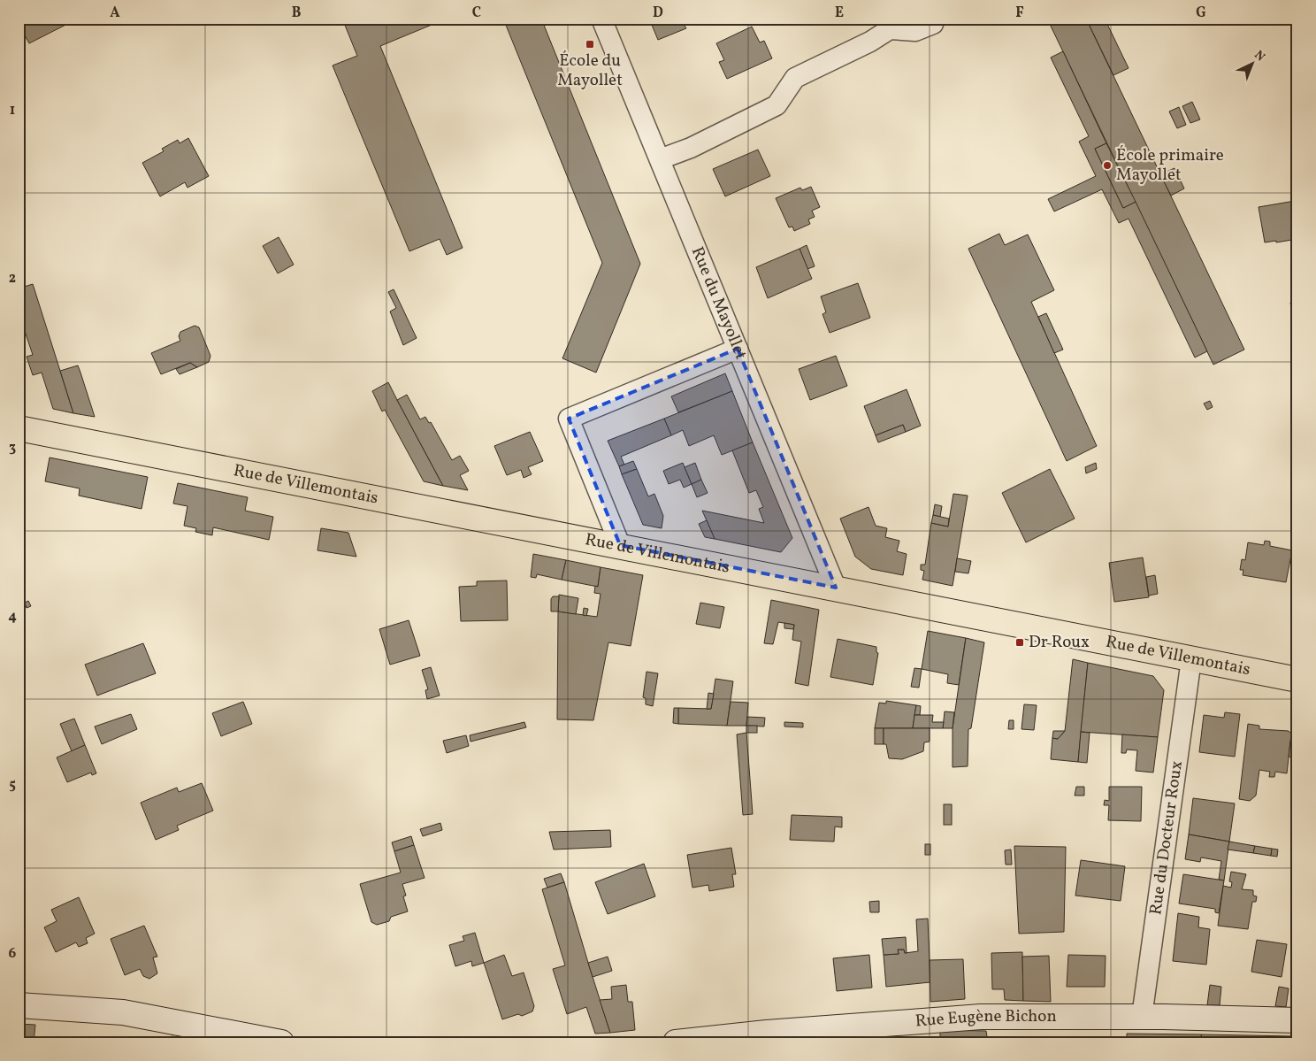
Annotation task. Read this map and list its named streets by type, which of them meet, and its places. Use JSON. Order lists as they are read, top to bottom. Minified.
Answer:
{"streets":{"main road":["Rue de Villemontais"],"street":["Rue du Mayollet","Rue du Docteur Roux","Rue Eugène Bichon"]},"crossings":[["Rue du Mayollet","Rue de Villemontais"],["Rue de Villemontais","Rue du Docteur Roux"],["Rue du Docteur Roux","Rue Eugène Bichon"]],"places":{"transit":["École du Mayollet","Dr Roux"],"other":["École primaire Mayollet"]},"north":"top right","grid":{"columns":["A","B","C","D","E","F","G"],"rows":["1","2","3","4","5","6"]}}
